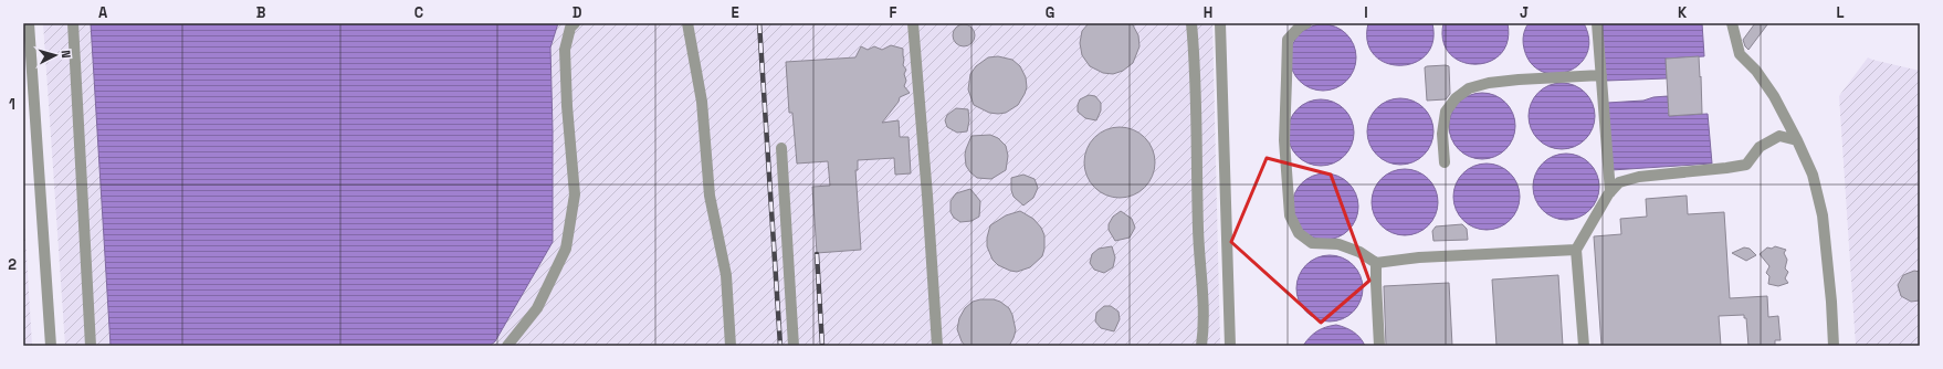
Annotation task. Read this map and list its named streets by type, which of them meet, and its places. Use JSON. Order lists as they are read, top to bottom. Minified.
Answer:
{"north":"right","grid":{"columns":["A","B","C","D","E","F","G","H","I","J","K","L"],"rows":["1","2"]}}
